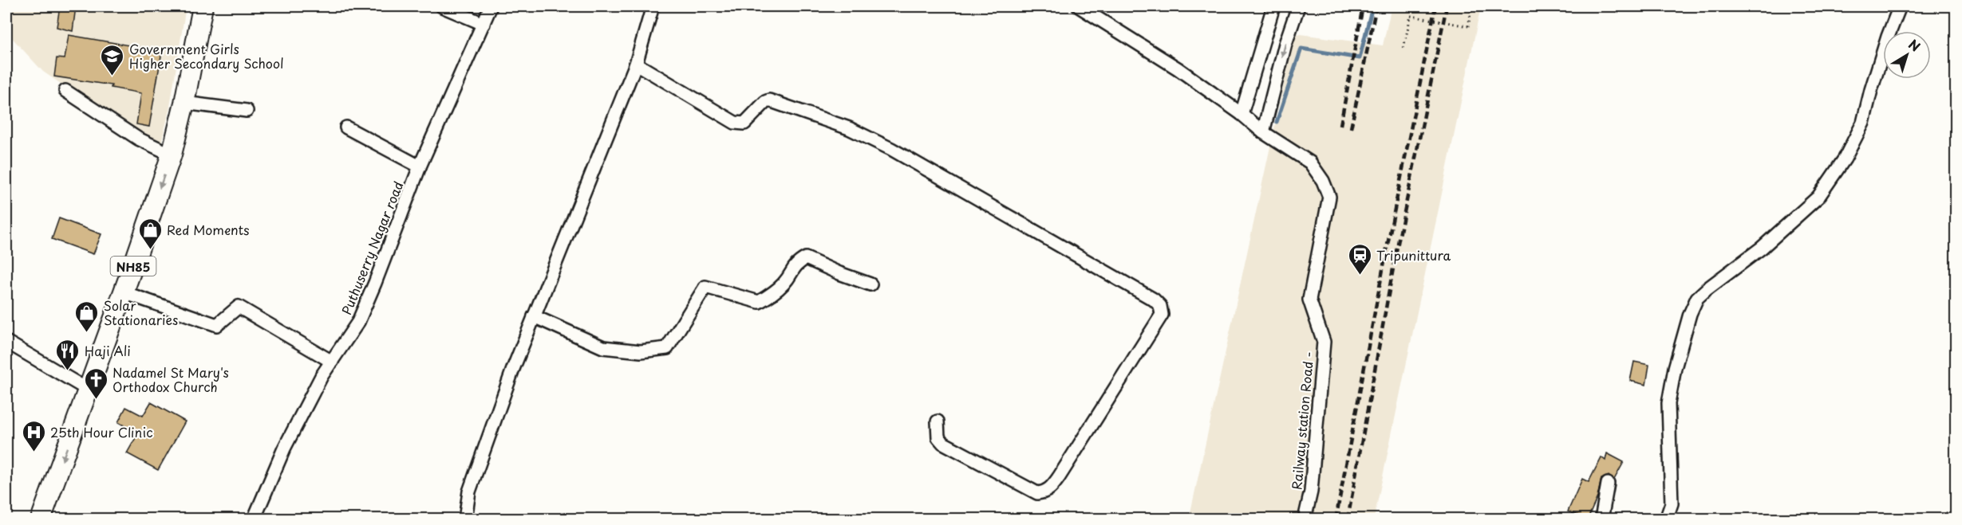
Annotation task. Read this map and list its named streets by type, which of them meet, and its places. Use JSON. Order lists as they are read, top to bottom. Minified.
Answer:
{"streets":{"main road":["NH85"],"street":["Puthuserry Nagar road","Railway station Road -"]},"one_way":["NH85"],"places":{"school or university":["Government Girls Higher Secondary School"],"shop":["Red Moments","Solar Stationaries"],"station":["Tripunittura"],"restaurant":["Haji Ali"],"church":["Nadamel St Mary's Orthodox Church"],"hospital":["25th Hour Clinic"]},"north":"top right"}
